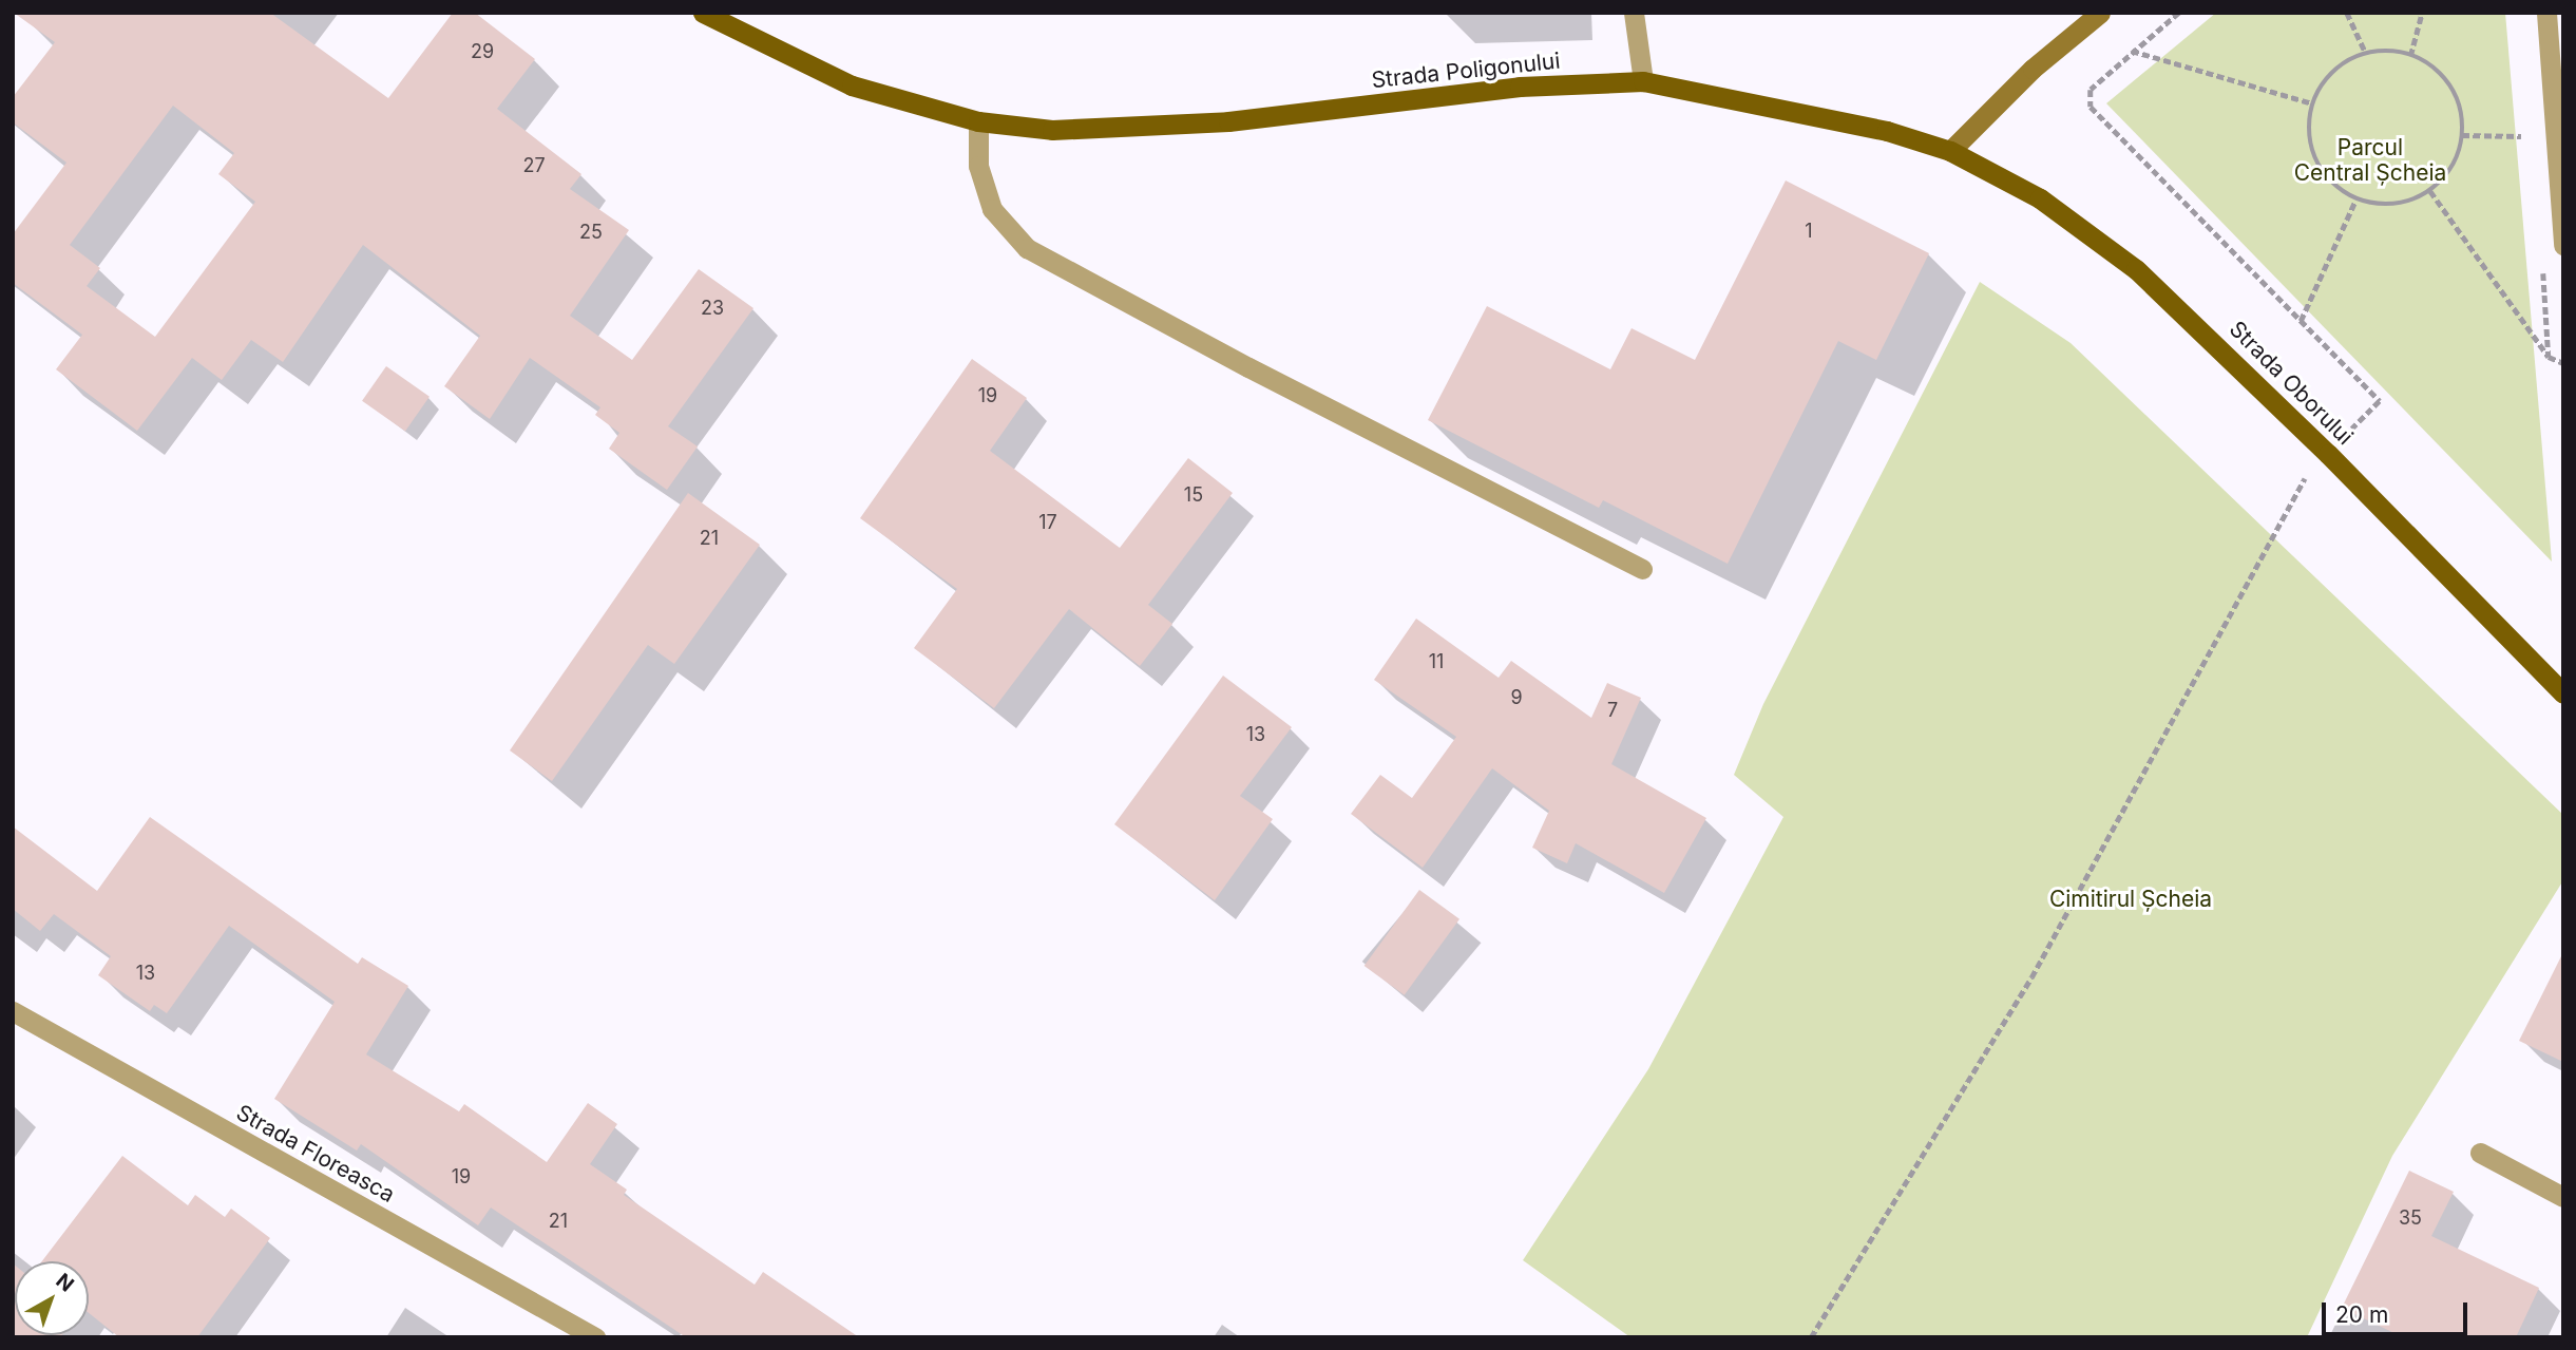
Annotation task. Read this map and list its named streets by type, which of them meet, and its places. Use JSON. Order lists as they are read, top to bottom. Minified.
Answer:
{"streets":{"main road":["Strada Poligonului","Strada Oborului"],"street":["Strada Floreasca"]},"crossings":[["Strada Poligonului","Strada Oborului"]],"parks":["Parcul Central Șcheia","Cimitirul Șcheia"],"house_numbers":["29","27","1","25","23","19","15","17","21","11","9","7","13","13","19","35","21"],"scale_bar":"20 m","north":"top right"}
